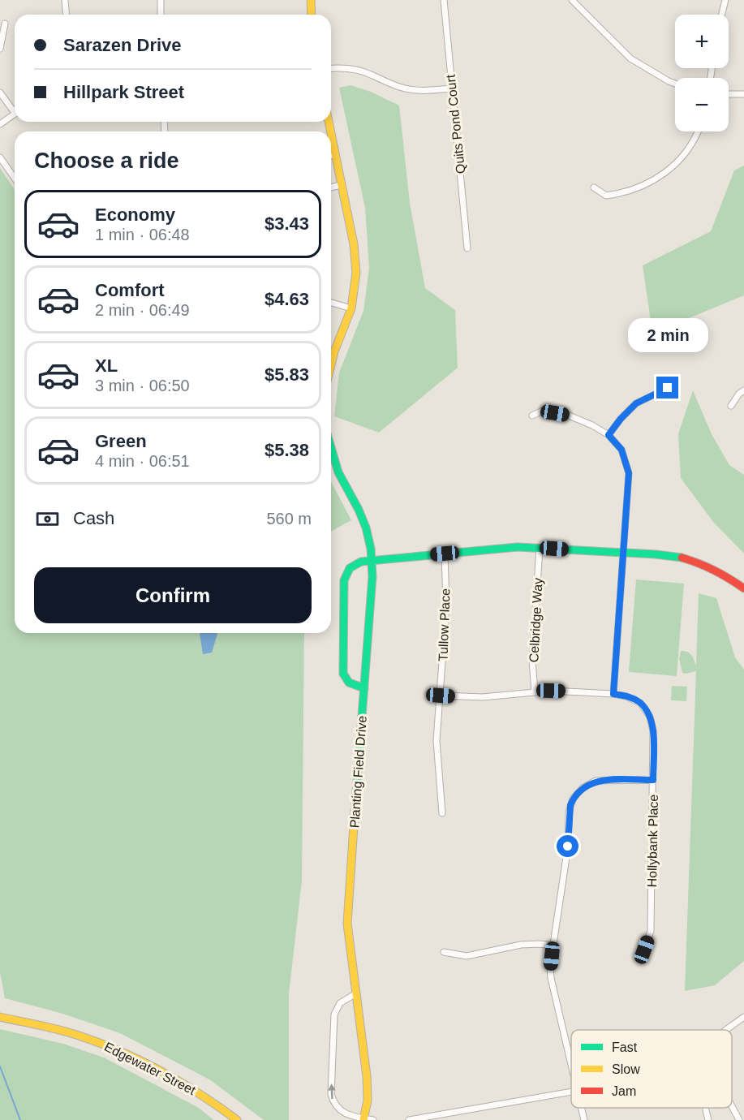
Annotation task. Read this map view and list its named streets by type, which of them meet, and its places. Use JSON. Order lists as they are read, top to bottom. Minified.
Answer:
{"streets":{"street":["Quits Pond Court","Celbridge Way","Tullow Place","Planting Field Drive","Hollybank Place","Edgewater Street"]},"crossings":[["Celbridge Way","Hollybank Place"],["Tullow Place","Hollybank Place"]],"legend":["Fast","Slow","Jam"],"page":{"map_buttons":["+","−"],"banner":["Sarazen Drive","Hillpark Street"],"heading":"Choose a ride","list":[{"name":"Economy","note":"1 min · 06:48","value":"$3.43"},{"name":"Comfort","note":"2 min · 06:49","value":"$4.63"},{"name":"XL","note":"3 min · 06:50","value":"$5.83"},{"name":"Green","note":"4 min · 06:51","value":"$5.38"}],"bubble":"2 min","pay":["Cash","560 m"],"buttons":"Confirm"}}
